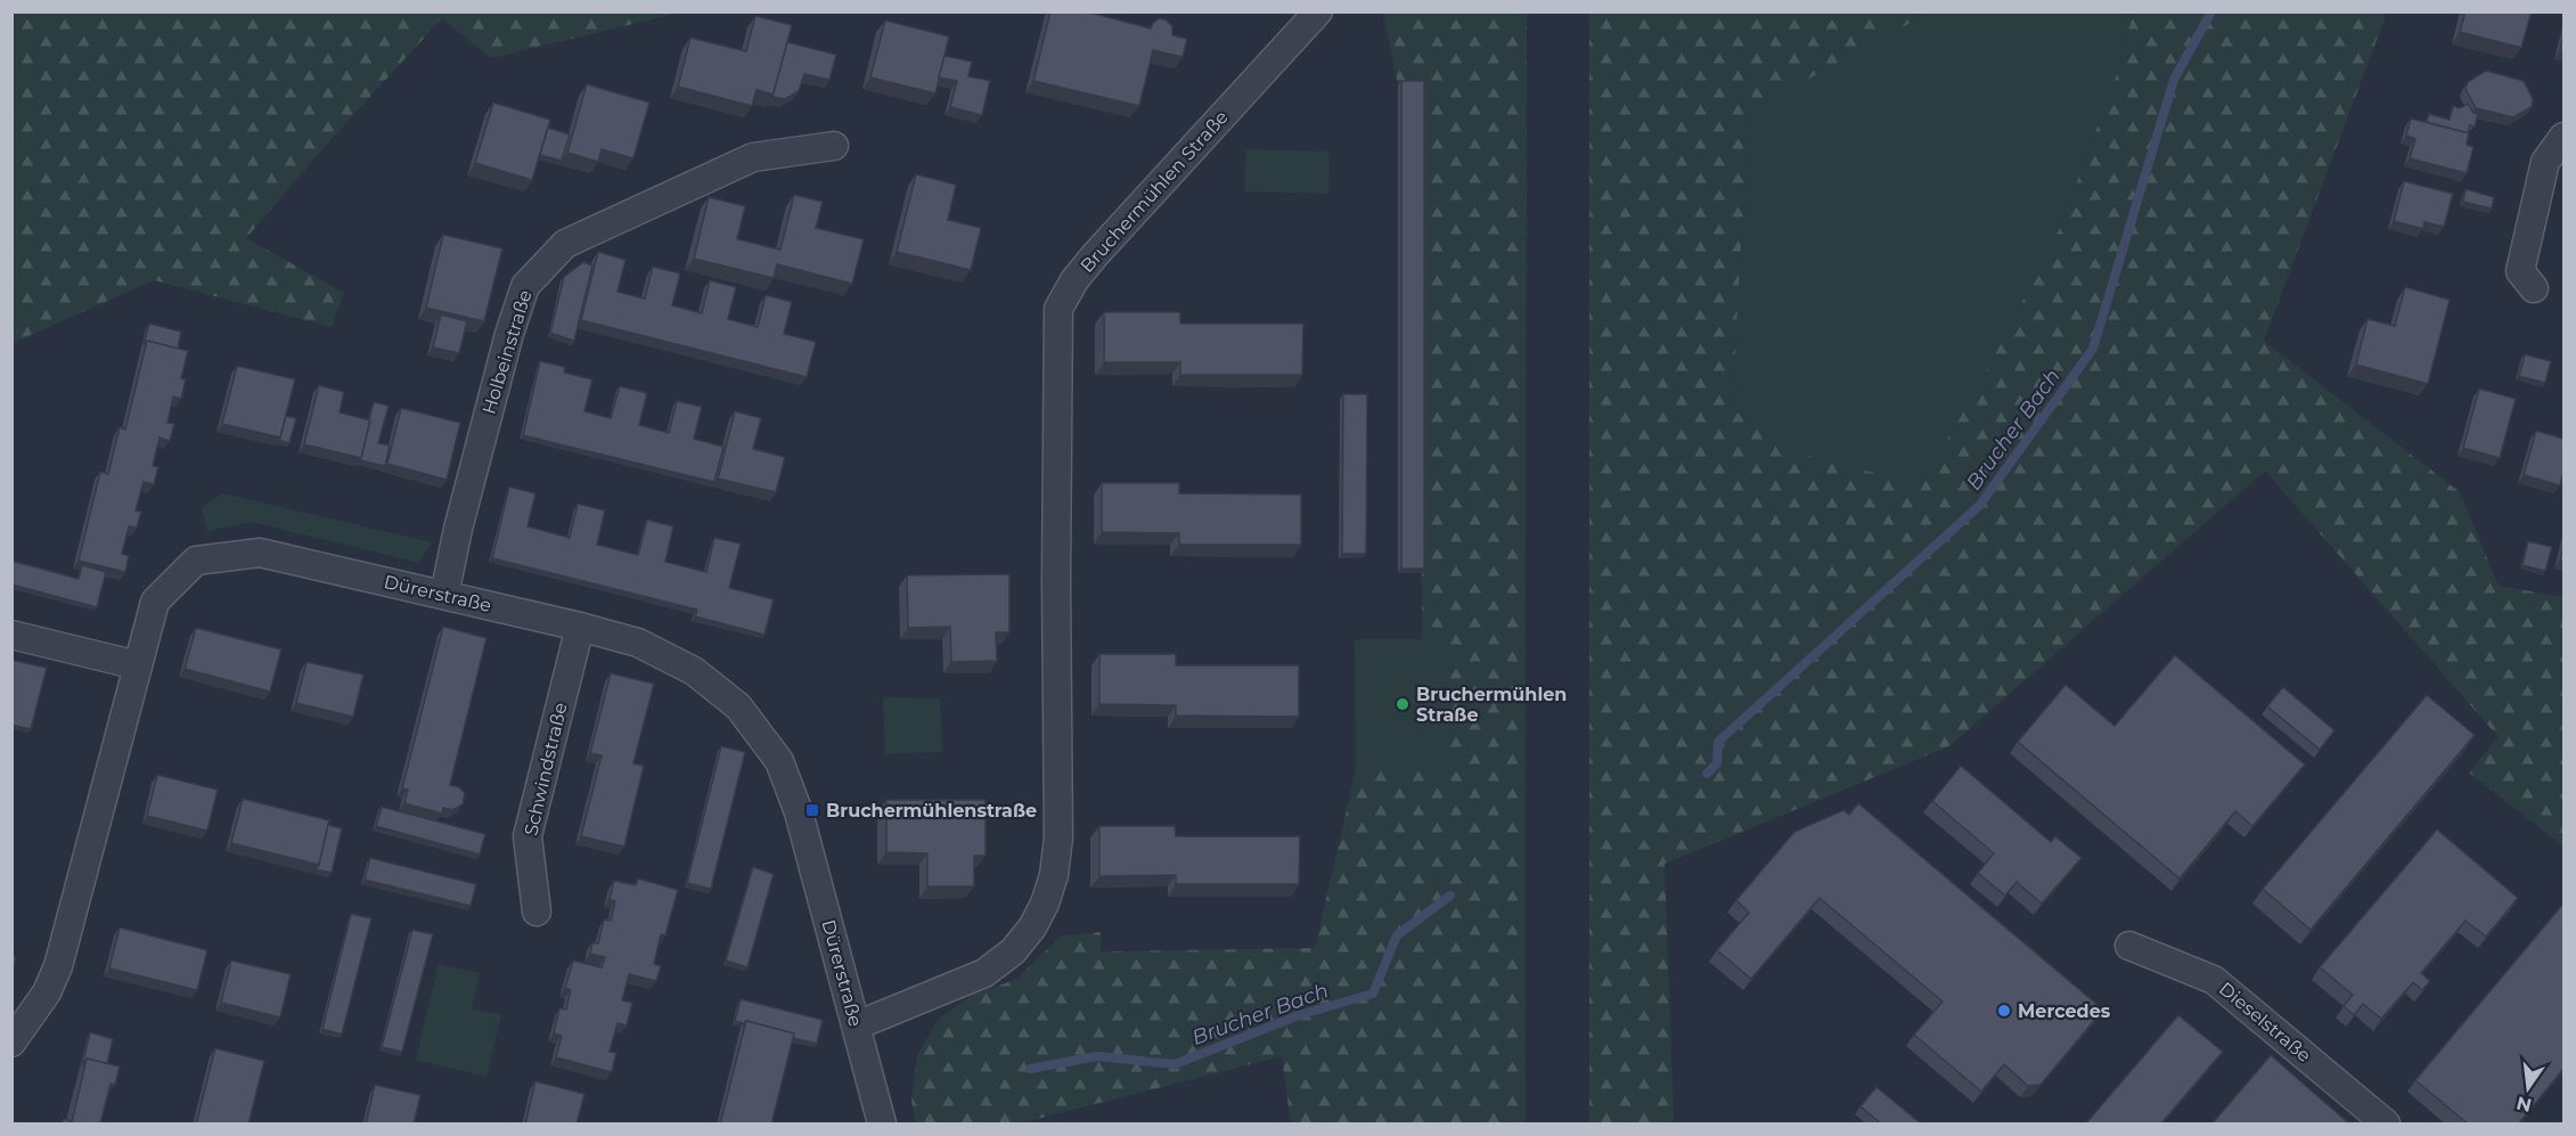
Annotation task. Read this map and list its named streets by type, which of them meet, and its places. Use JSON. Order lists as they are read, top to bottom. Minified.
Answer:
{"streets":{"street":["Bruchermühlen Straße","Holbeinstraße","Dürerstraße","Schwindstraße","Dieselstraße"]},"crossings":[["Bruchermühlen Straße","Dürerstraße"],["Holbeinstraße","Dürerstraße"],["Dürerstraße","Schwindstraße"]],"water":["Brucher Bach"],"places":{"other":["Bruchermühlen Straße","Mercedes"],"transit":["Bruchermühlenstraße"]},"north":"bottom"}
